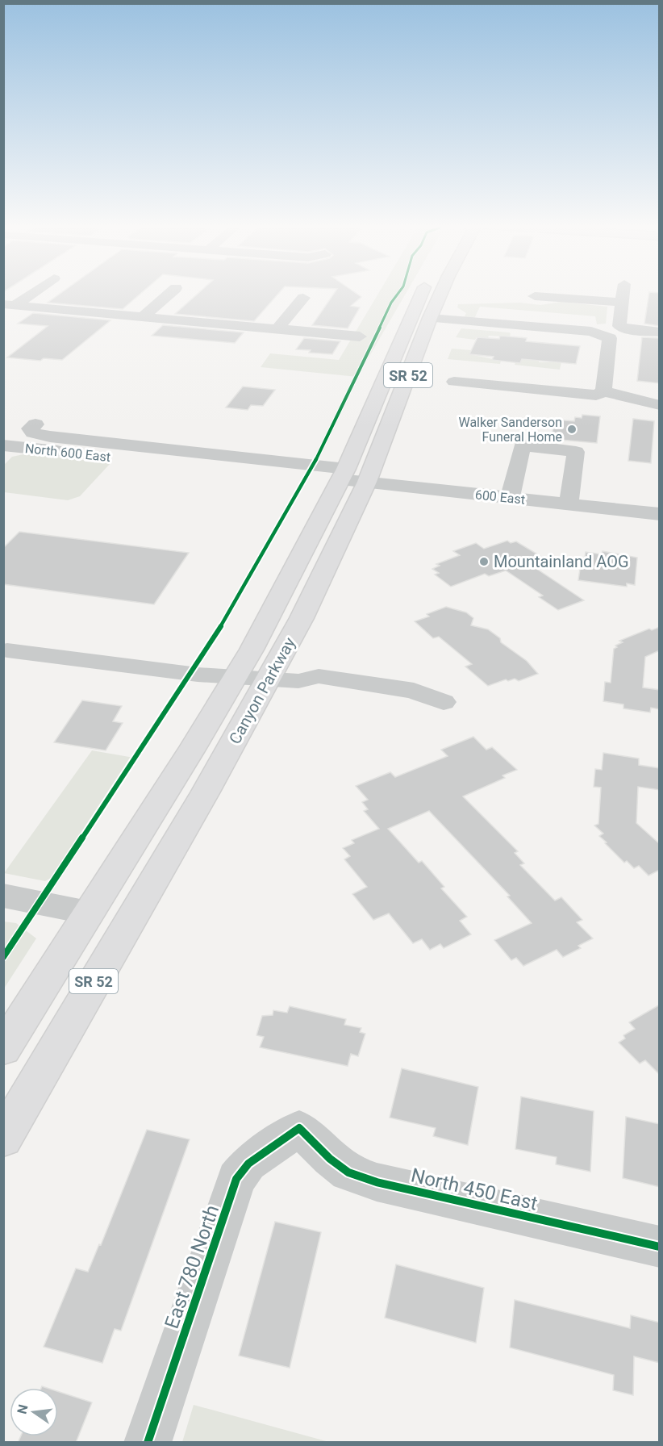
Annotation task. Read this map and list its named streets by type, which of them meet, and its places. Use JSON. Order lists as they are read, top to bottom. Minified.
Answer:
{"streets":{"main road":["SR 52","Canyon Parkway"],"street":["North 600 East","600 East","North 450 East","East 780 North"]},"crossings":[["600 East","Canyon Parkway"],["North 450 East","East 780 North"]],"places":["Walker Sanderson Funeral Home","Mountainland AOG"],"north":"left"}
